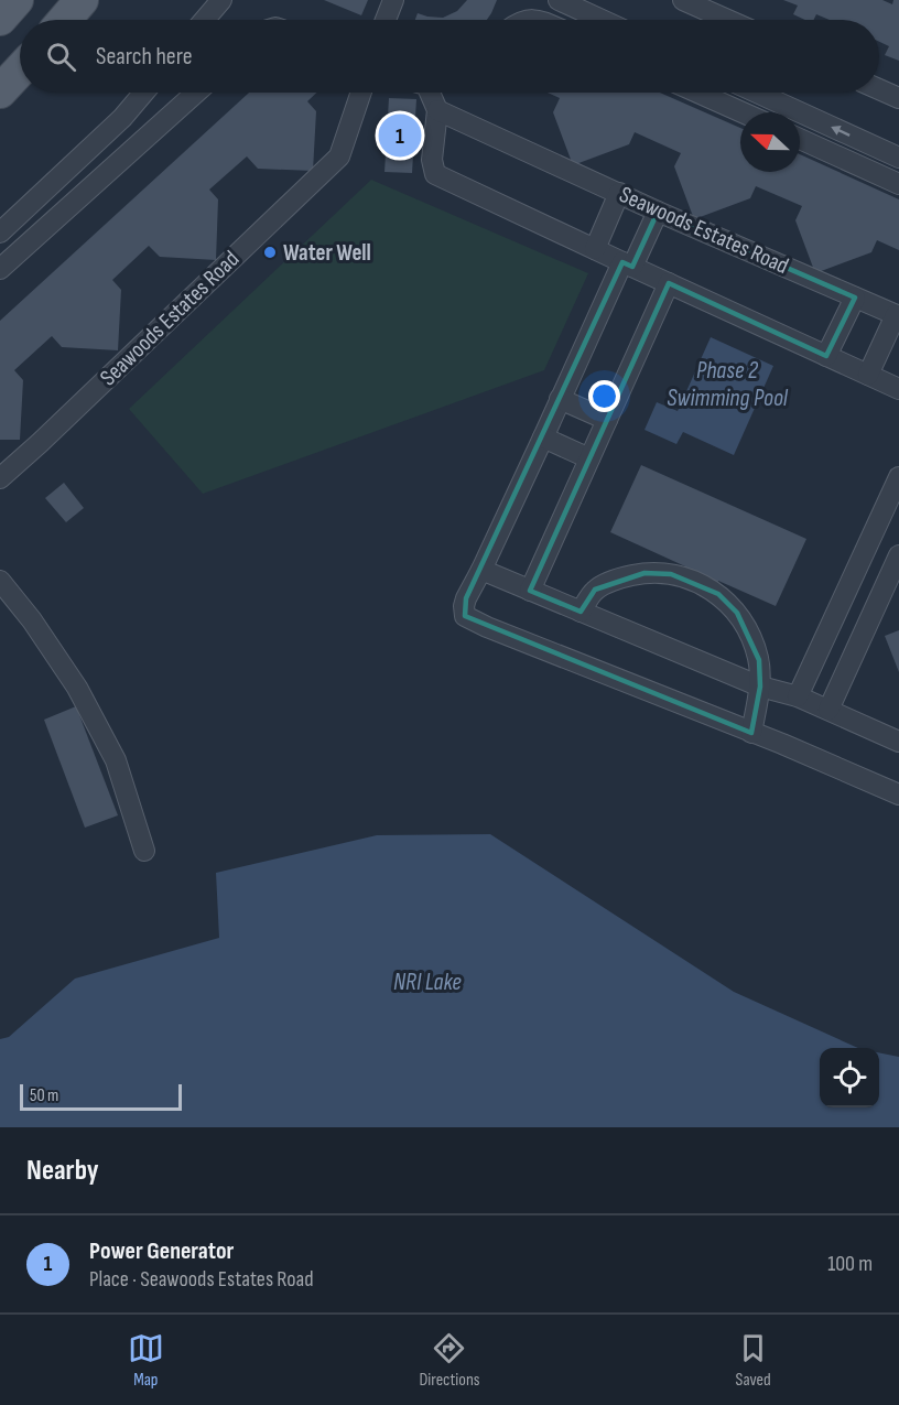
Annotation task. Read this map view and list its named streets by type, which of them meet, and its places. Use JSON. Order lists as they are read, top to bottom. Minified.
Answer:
{"streets":{"street":["Seawoods Estates Road"]},"water":["Phase 2 Swimming Pool","NRI Lake"],"places":["Water Well"],"scale_bar":"50 m","north":"left","page":{"search":"Search here","pins":"1","scale":"50 m","heading":"Nearby","list":[{"mark":"1","name":"Power Generator","note":"Place · Seawoods Estates Road","value":"100 m"}],"nav":["Map","Directions","Saved"]}}
